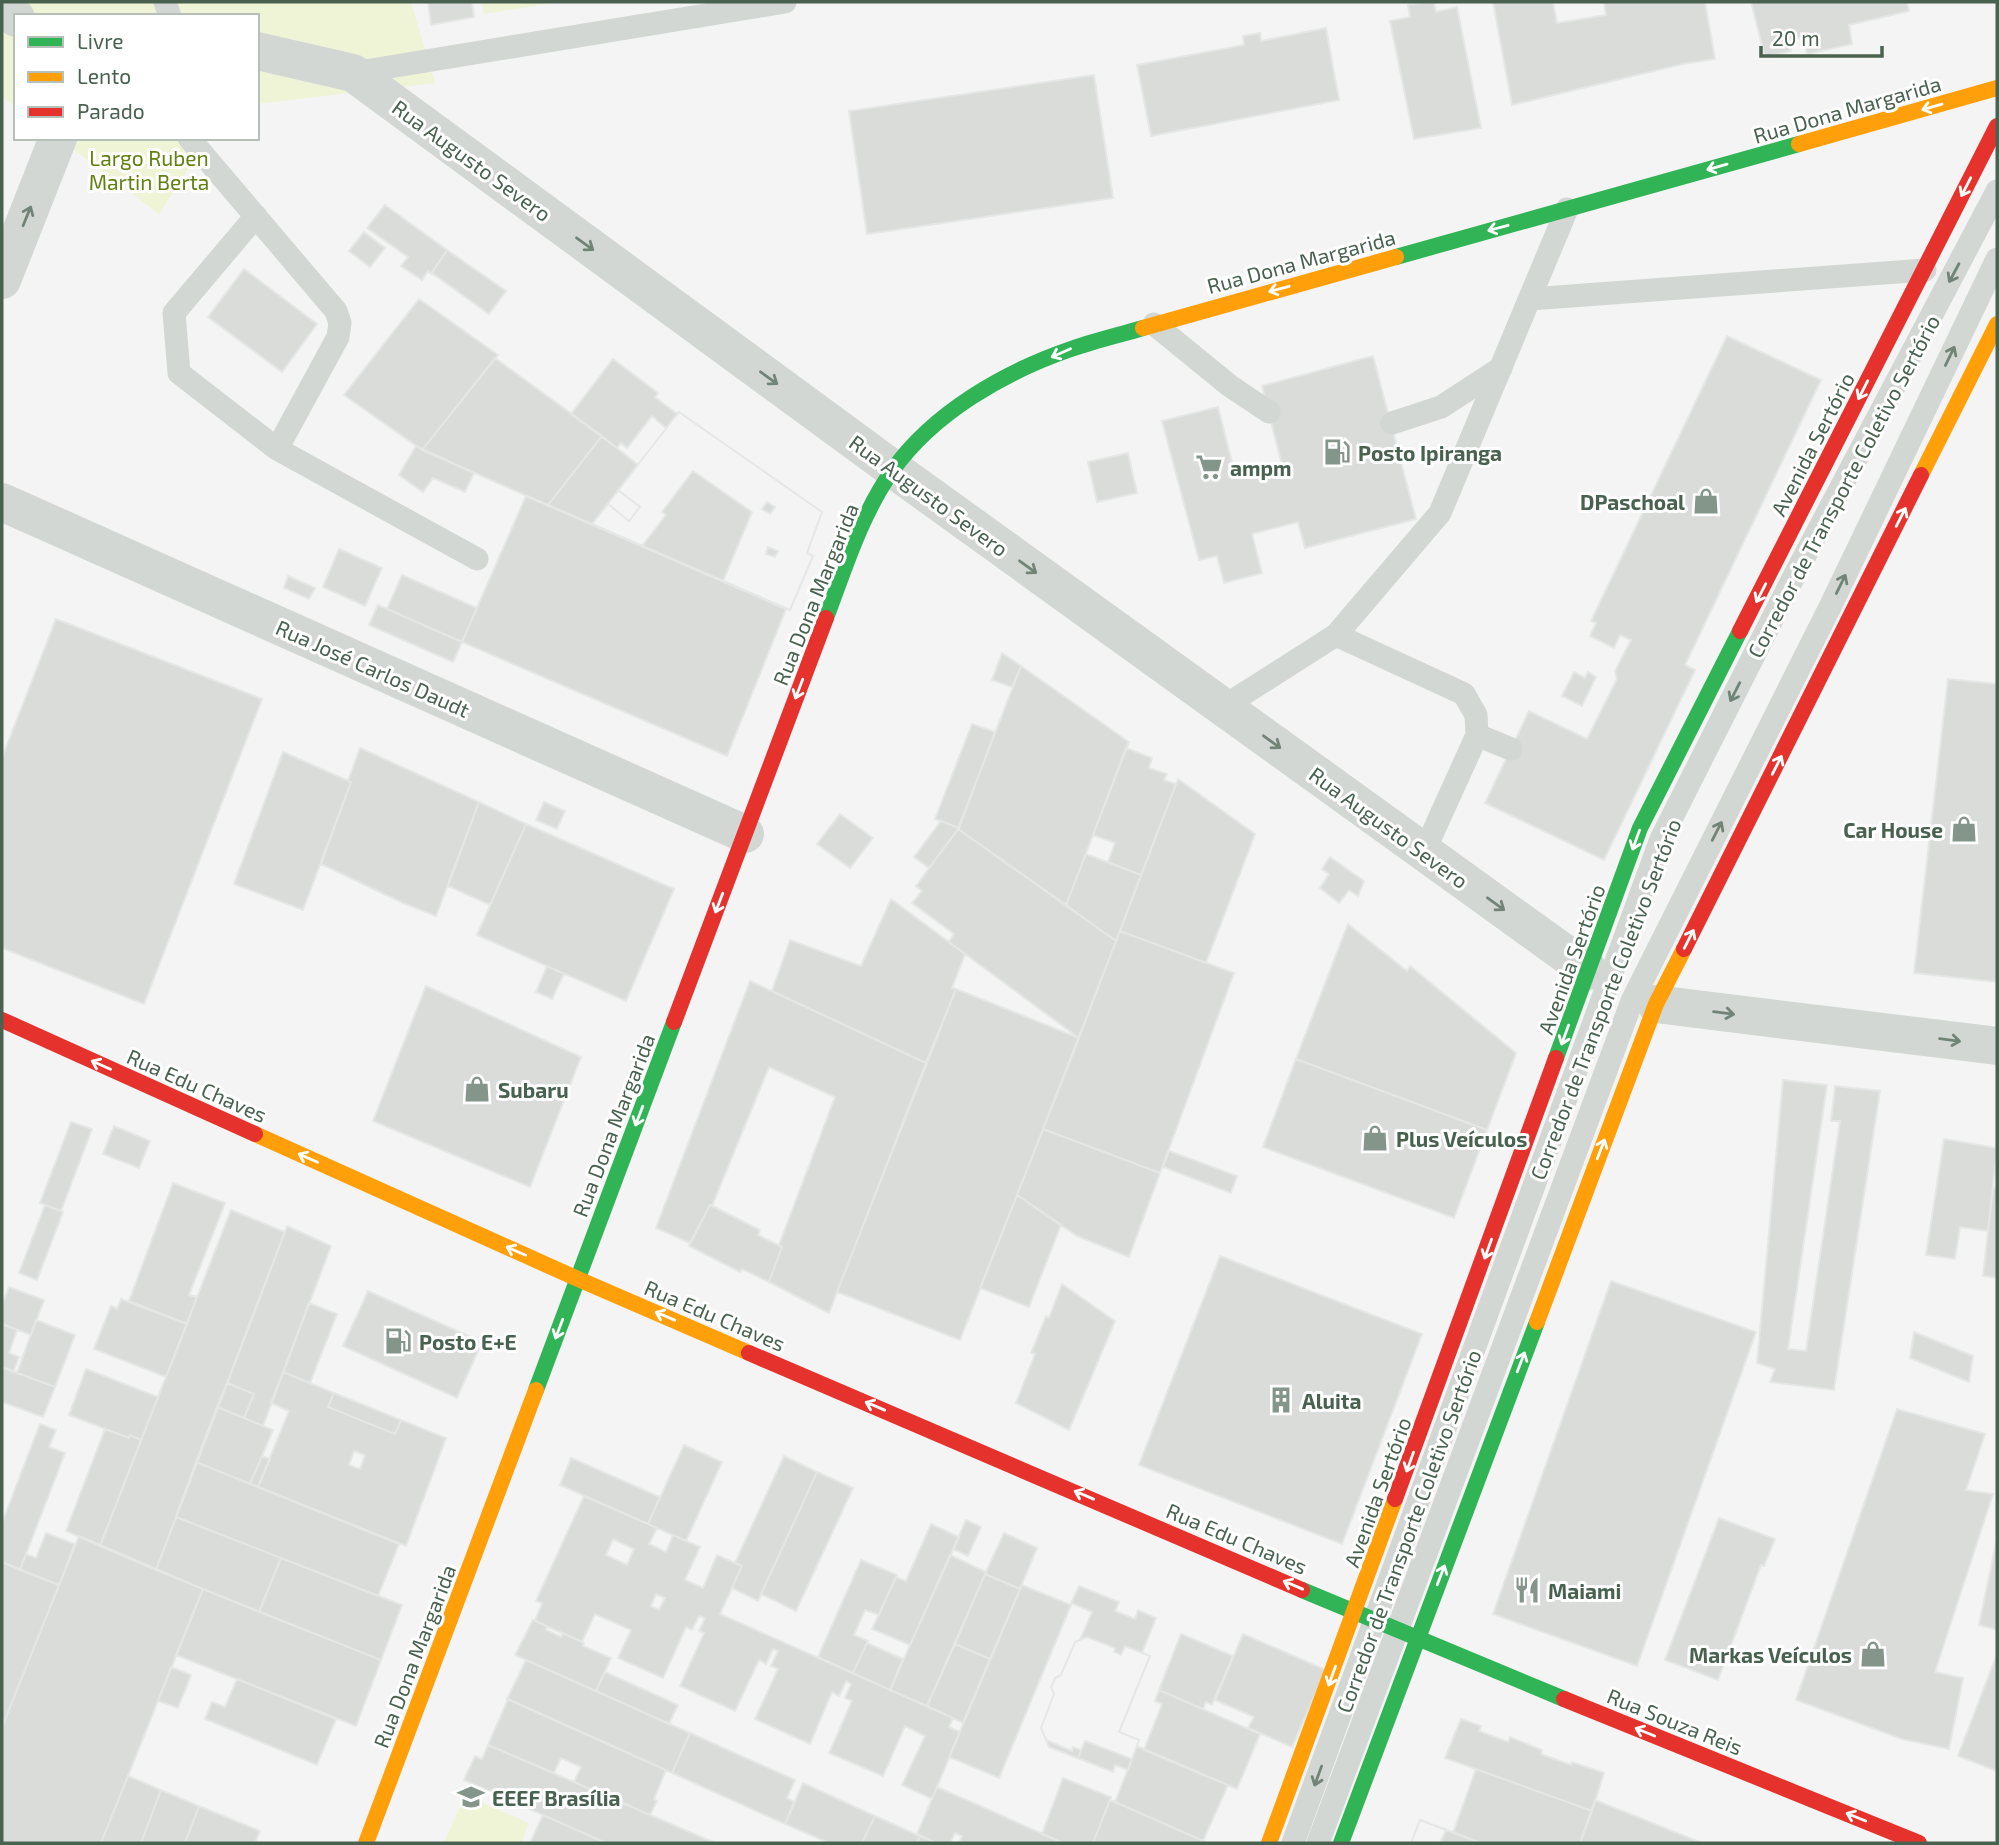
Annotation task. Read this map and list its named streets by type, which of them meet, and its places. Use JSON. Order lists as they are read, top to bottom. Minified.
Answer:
{"streets":{"main road":["Rua Dona Margarida","Avenida Sertório","Rua Edu Chaves","Rua Souza Reis"],"street":["Rua Augusto Severo","Rua José Carlos Daudt"],"lane":["Corredor de Transporte Coletivo Sertório"]},"crossings":[["Rua Dona Margarida","Rua Augusto Severo"],["Rua Dona Margarida","Rua José Carlos Daudt"],["Rua Dona Margarida","Rua Edu Chaves"],["Rua Augusto Severo","Avenida Sertório"],["Rua Augusto Severo","Corredor de Transporte Coletivo Sertório"],["Avenida Sertório","Corredor de Transporte Coletivo Sertório"],["Corredor de Transporte Coletivo Sertório","Rua Edu Chaves"],["Corredor de Transporte Coletivo Sertório","Rua Souza Reis"],["Rua Edu Chaves","Rua Souza Reis"]],"one_way":["Rua Dona Margarida","Rua Augusto Severo","Rua Edu Chaves","Rua Souza Reis"],"parks":["Largo Ruben Martin Berta"],"places":{"fuel station":["Posto Ipiranga","Posto E+E"],"supermarket":["ampm"],"shop":["DPaschoal","Car House","Subaru","Plus Veículos","Markas Veículos"],"building":["Aluita"],"restaurant":["Maiami"],"school or university":["EEEF Brasília"]},"legend":["Livre","Lento","Parado"],"scale_bar":"20 m"}
